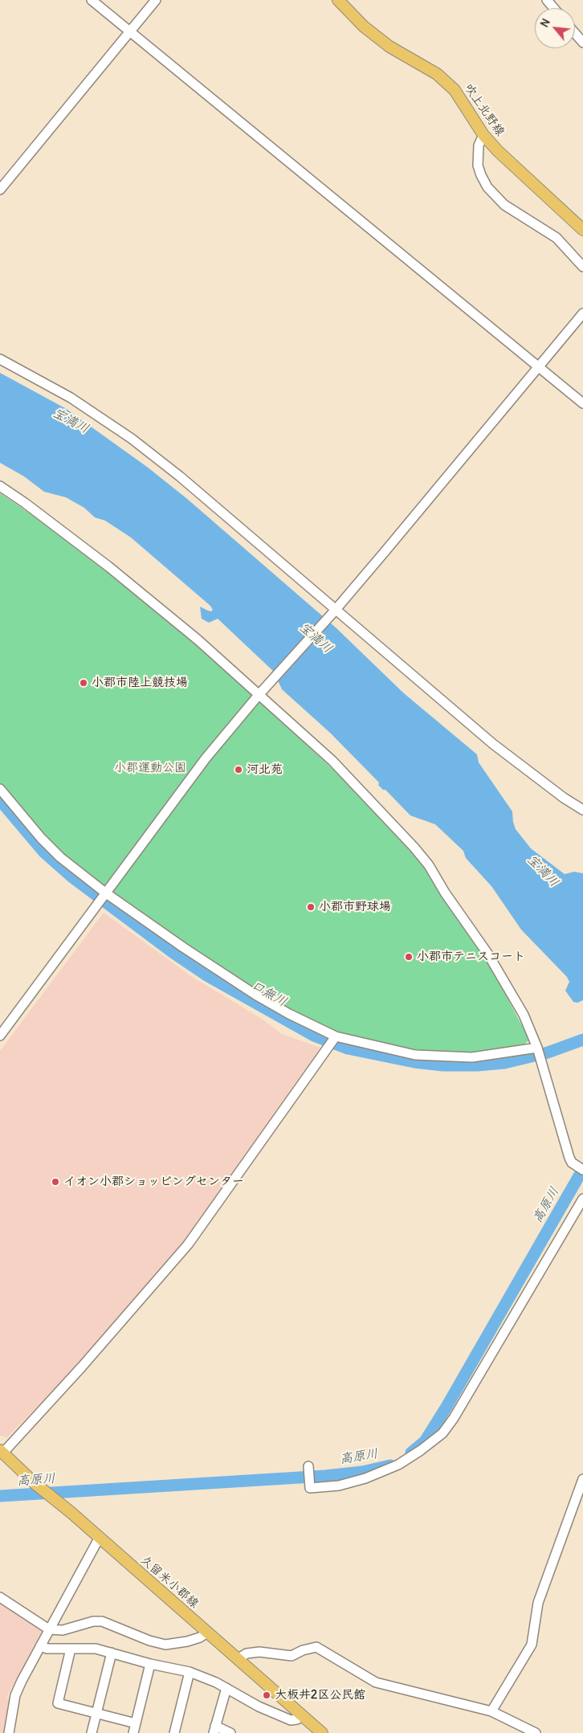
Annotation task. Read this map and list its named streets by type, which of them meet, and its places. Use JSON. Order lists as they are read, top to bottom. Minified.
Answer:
{"streets":{"main road":["吹上北野線","久留米小郡線"]},"water":["宝満川","口無川","高原川"],"parks":["小郡運動公園"],"places":["小郡市陸上競技場","河北苑","小郡市野球場","小郡市テニスコート","イオン小郡ショッピングセンター","大板井2区公民館"],"north":"top left"}
